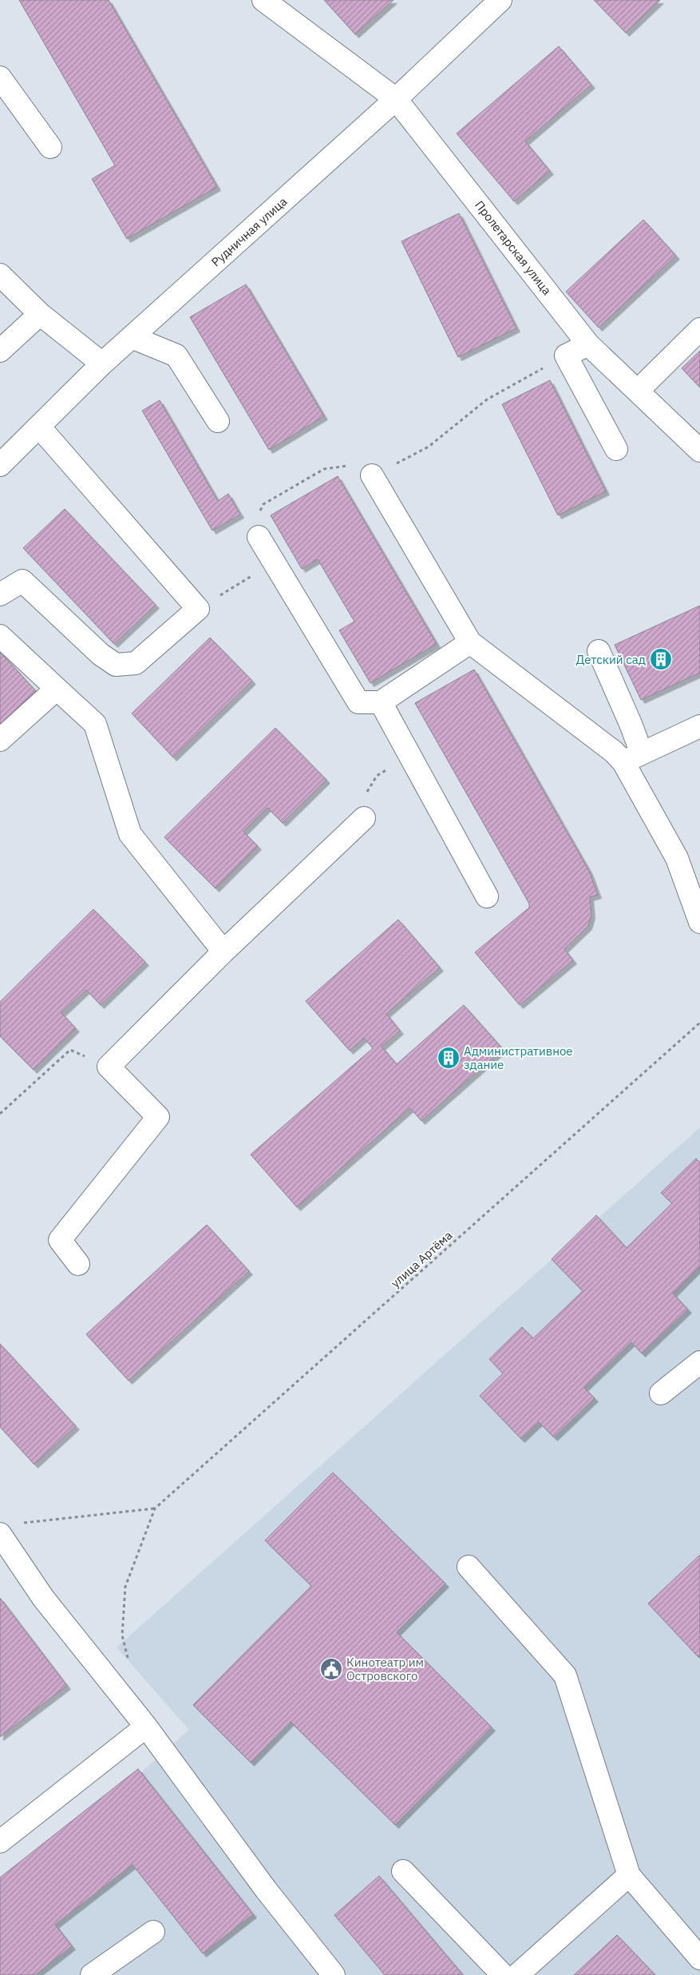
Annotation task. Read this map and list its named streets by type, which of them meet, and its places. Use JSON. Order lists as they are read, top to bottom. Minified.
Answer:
{"streets":{"street":["Рудничная улица","Пролетарская улица"],"path":["улица Артёма"]},"crossings":[["Рудничная улица","Пролетарская улица"]],"places":{"building":["Детский сад","Административное здание"],"public building":["Кинотеатр им Островского"]}}
